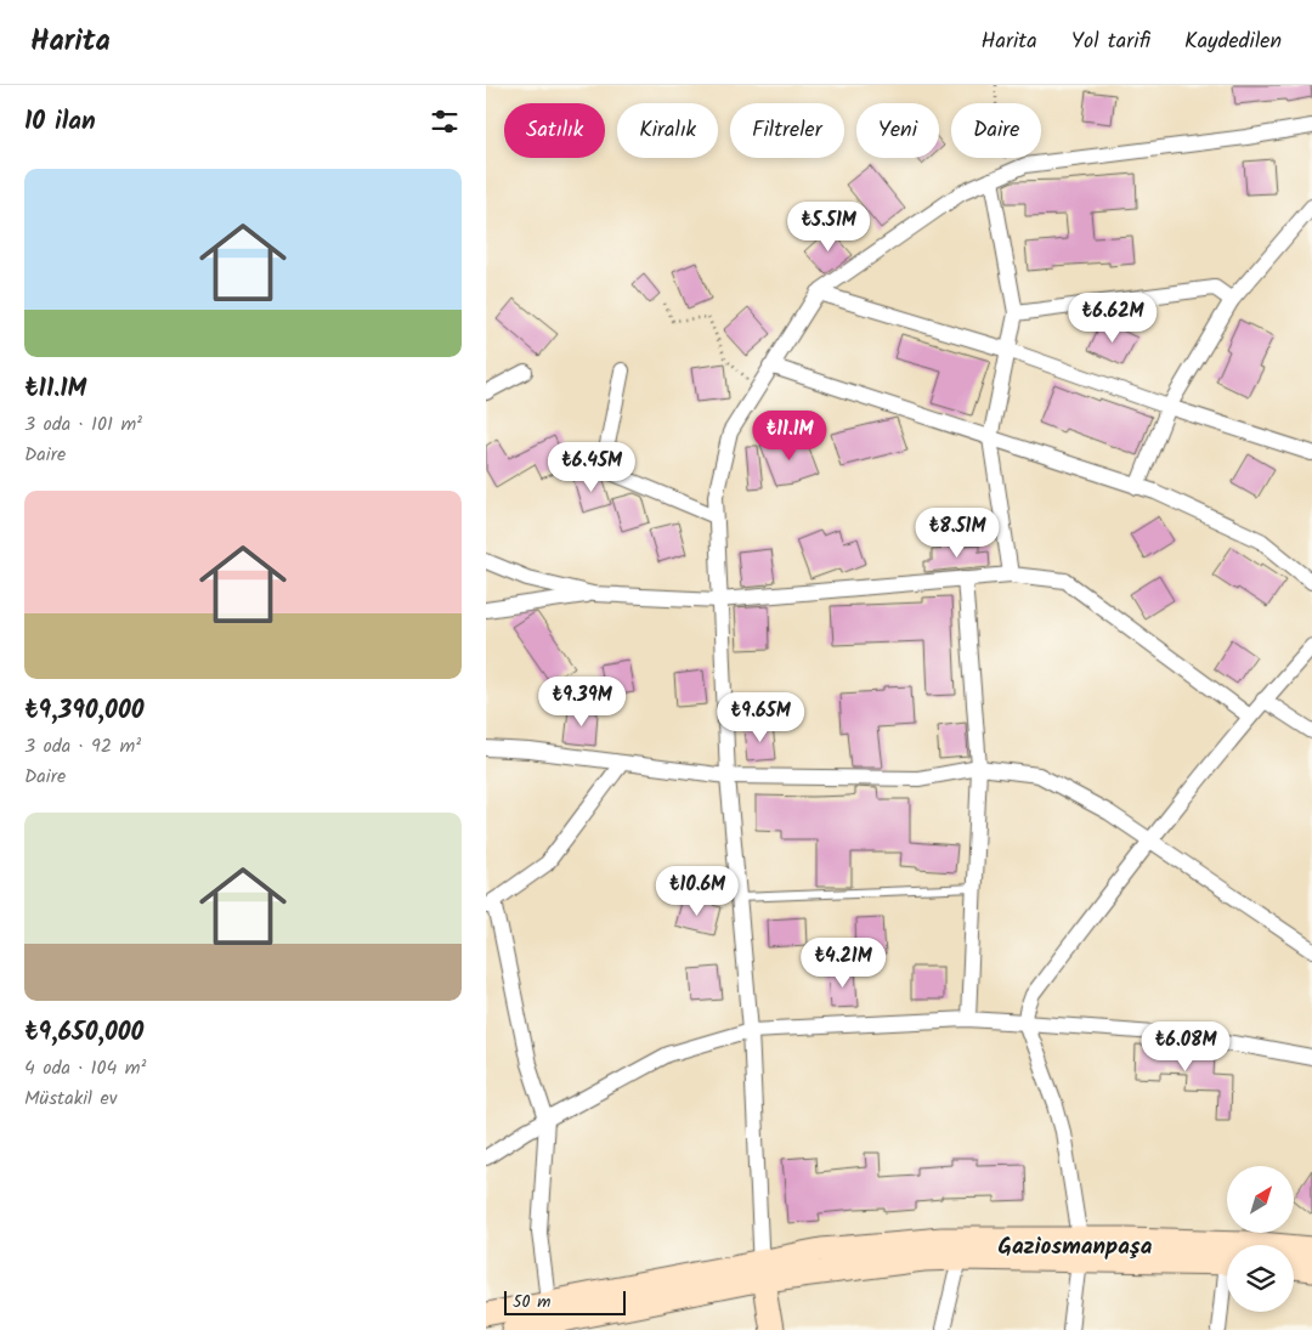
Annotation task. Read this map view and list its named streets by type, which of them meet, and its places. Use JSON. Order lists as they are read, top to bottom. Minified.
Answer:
{"districts":["Gaziosmanpaşa"],"scale_bar":"50 m","north":"top right","page":{"header":"Harita","nav":["Harita","Yol tarifi","Kaydedilen"],"heading":"10 ilan","chip":["Satılık","Kiralık","Filtreler","Yeni","Daire"],"list":[{"name":"₺11.1M","note":"3 oda · 101 m² · Daire"},{"name":"₺9,390,000","note":"3 oda · 92 m² · Daire"},{"name":"₺9,650,000","note":"4 oda · 104 m² · Müstakil ev"}],"price":["₺5.51M","₺6.62M","₺11.1M","₺6.45M","₺8.51M","₺9.39M","₺9.65M","₺10.6M","₺4.21M","₺6.08M"],"scale":"50 m"}}
